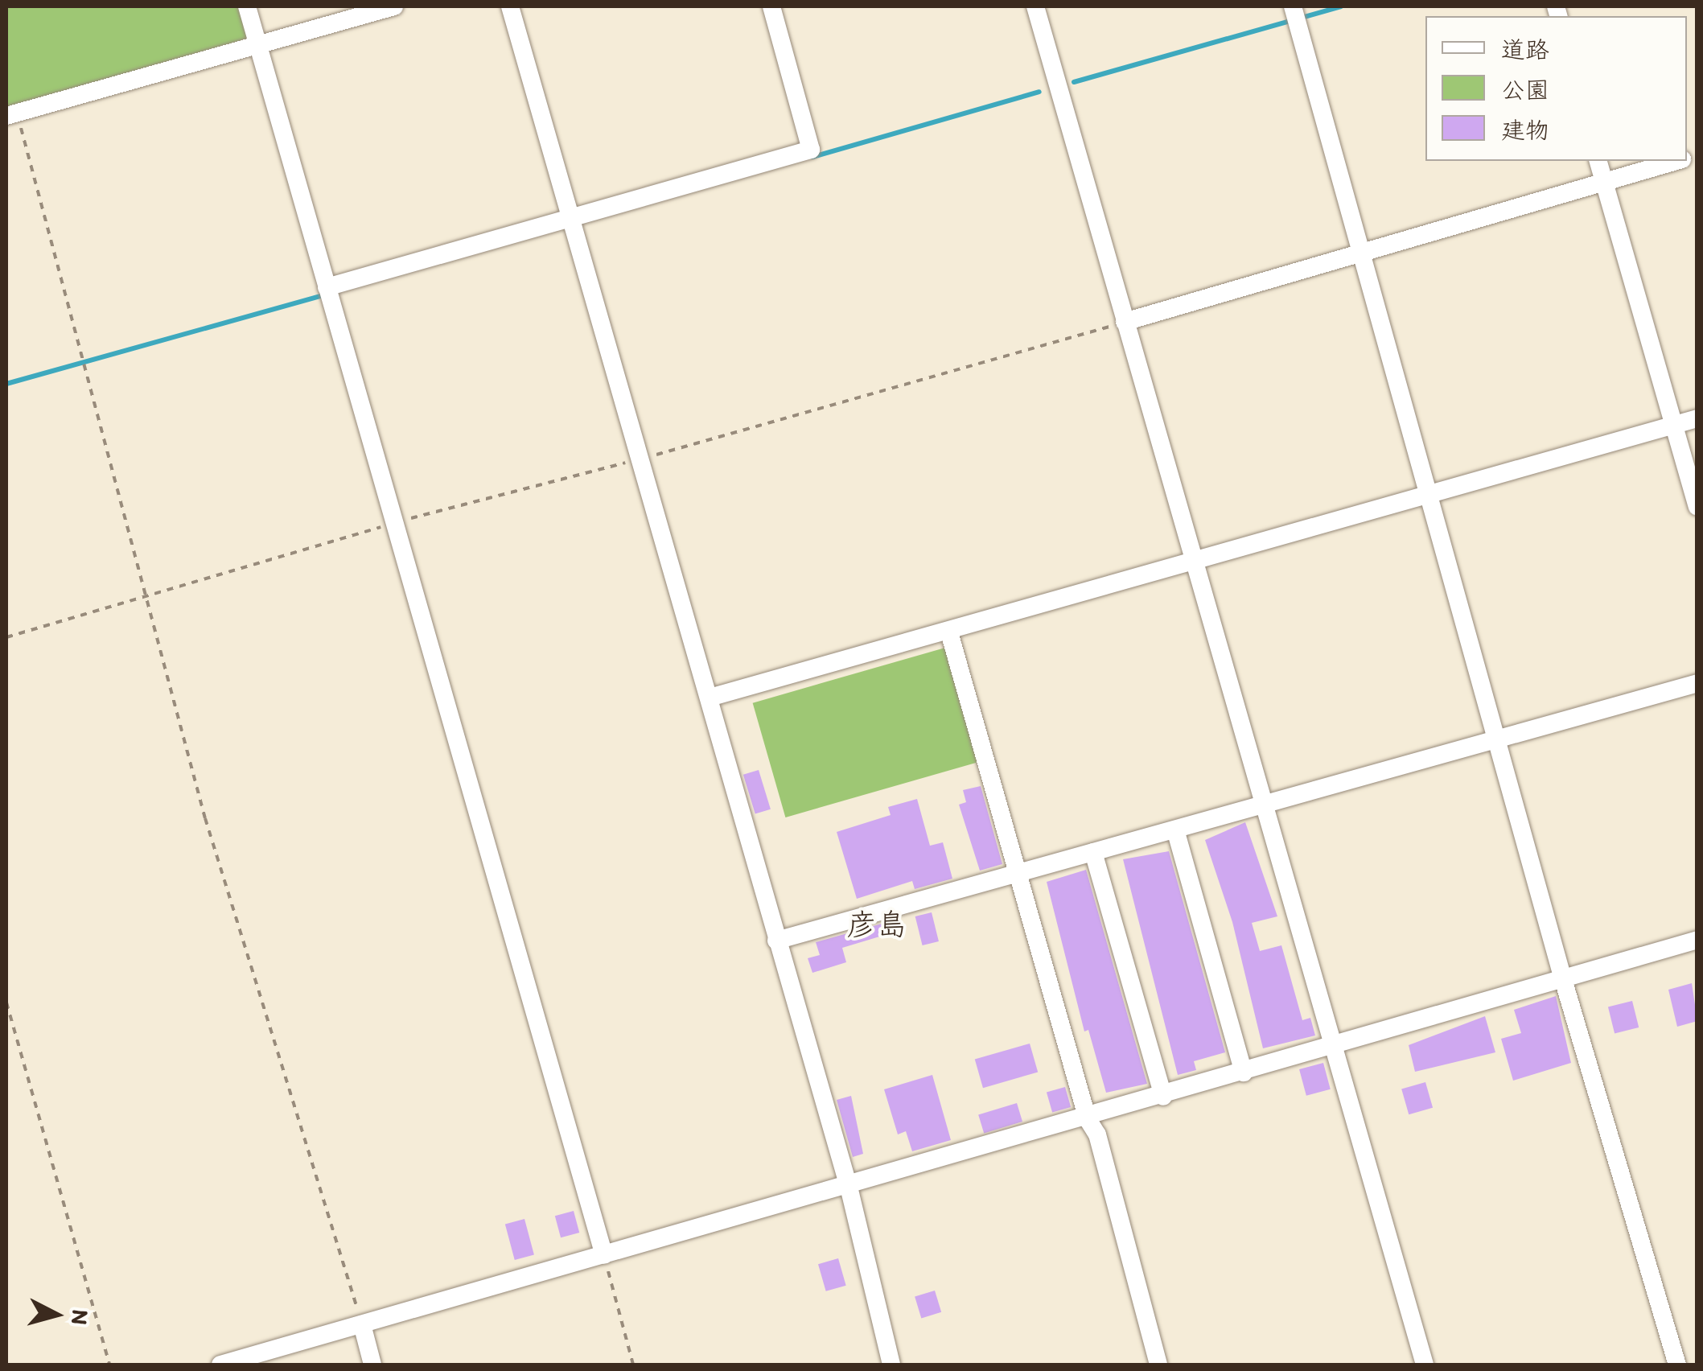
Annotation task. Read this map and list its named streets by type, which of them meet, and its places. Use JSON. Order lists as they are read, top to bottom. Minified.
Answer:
{"districts":["彦島"],"legend":["道路","公園","建物"],"north":"right"}
